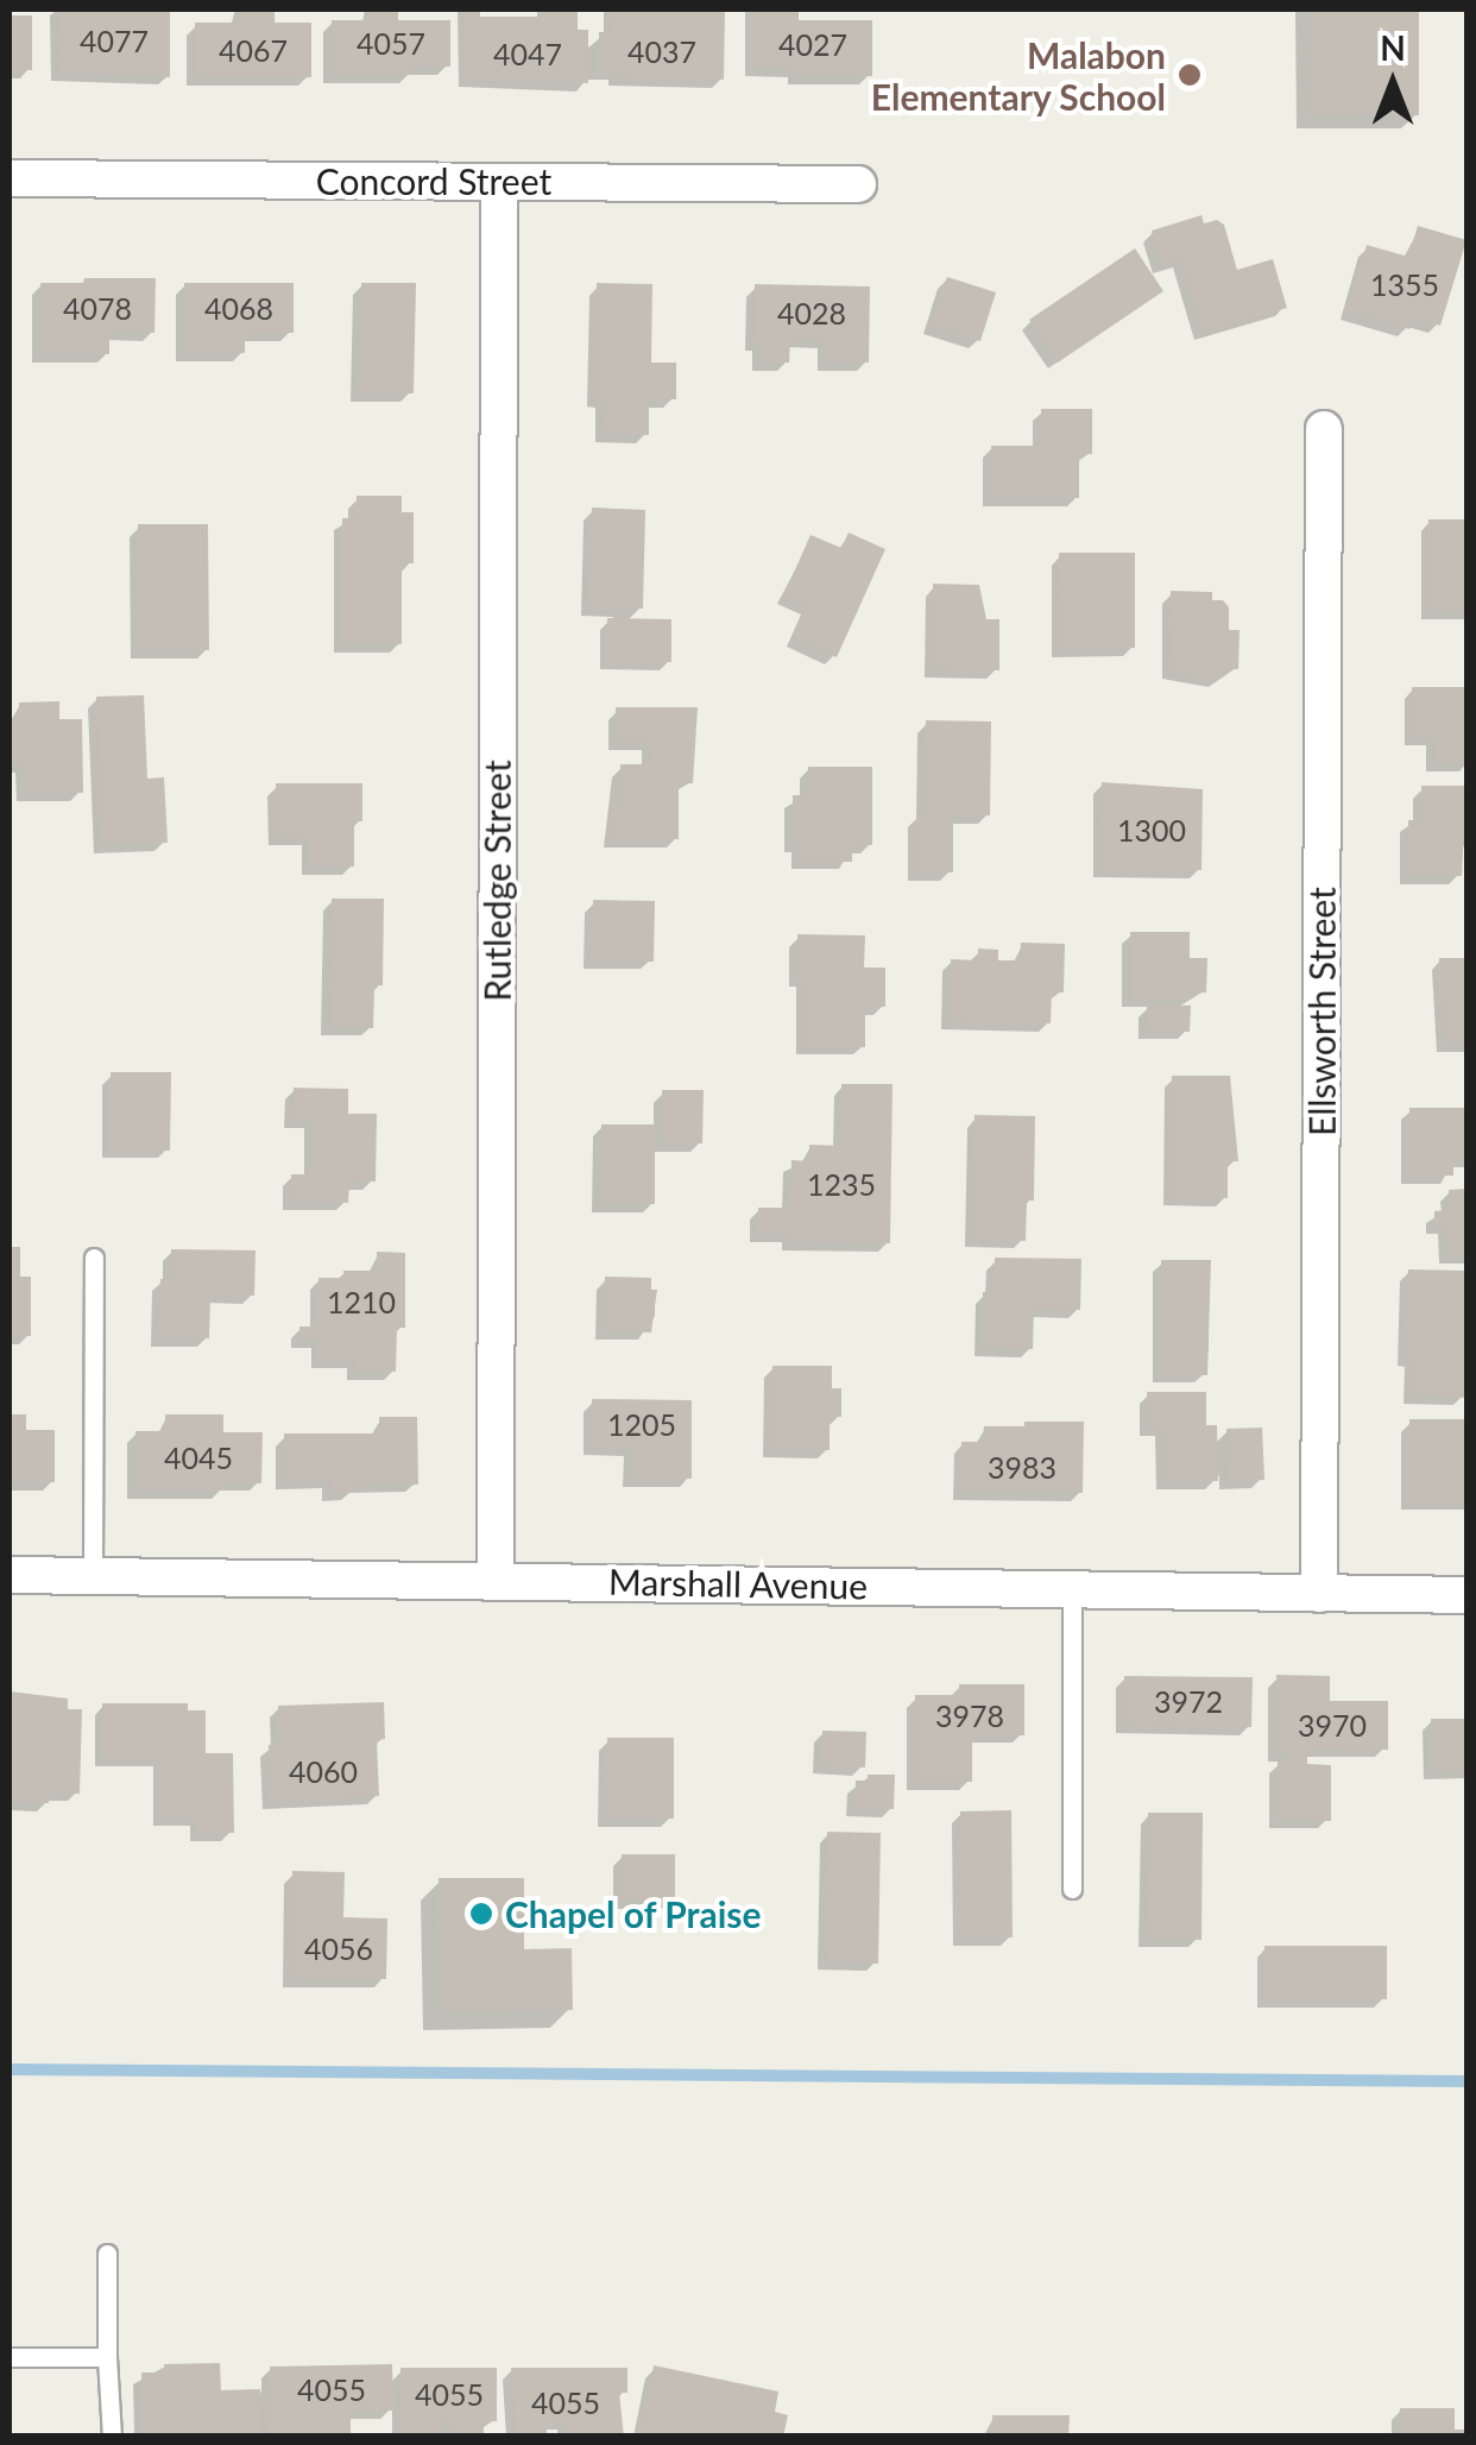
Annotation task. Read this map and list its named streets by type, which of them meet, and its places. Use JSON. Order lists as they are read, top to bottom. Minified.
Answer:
{"streets":{"street":["Concord Street","Rutledge Street","Ellsworth Street","Marshall Avenue"]},"crossings":[["Concord Street","Rutledge Street"],["Rutledge Street","Marshall Avenue"],["Ellsworth Street","Marshall Avenue"]],"places":["Malabon Elementary School","Chapel of Praise"],"house_numbers":["4077","4057","4027","4067","4037","4047","1355","4078","4068","4028","1300","1235","1210","1205","4045","3983","3972","3978","3970","4060","4056","4055","4055","4055"],"north":"top"}
